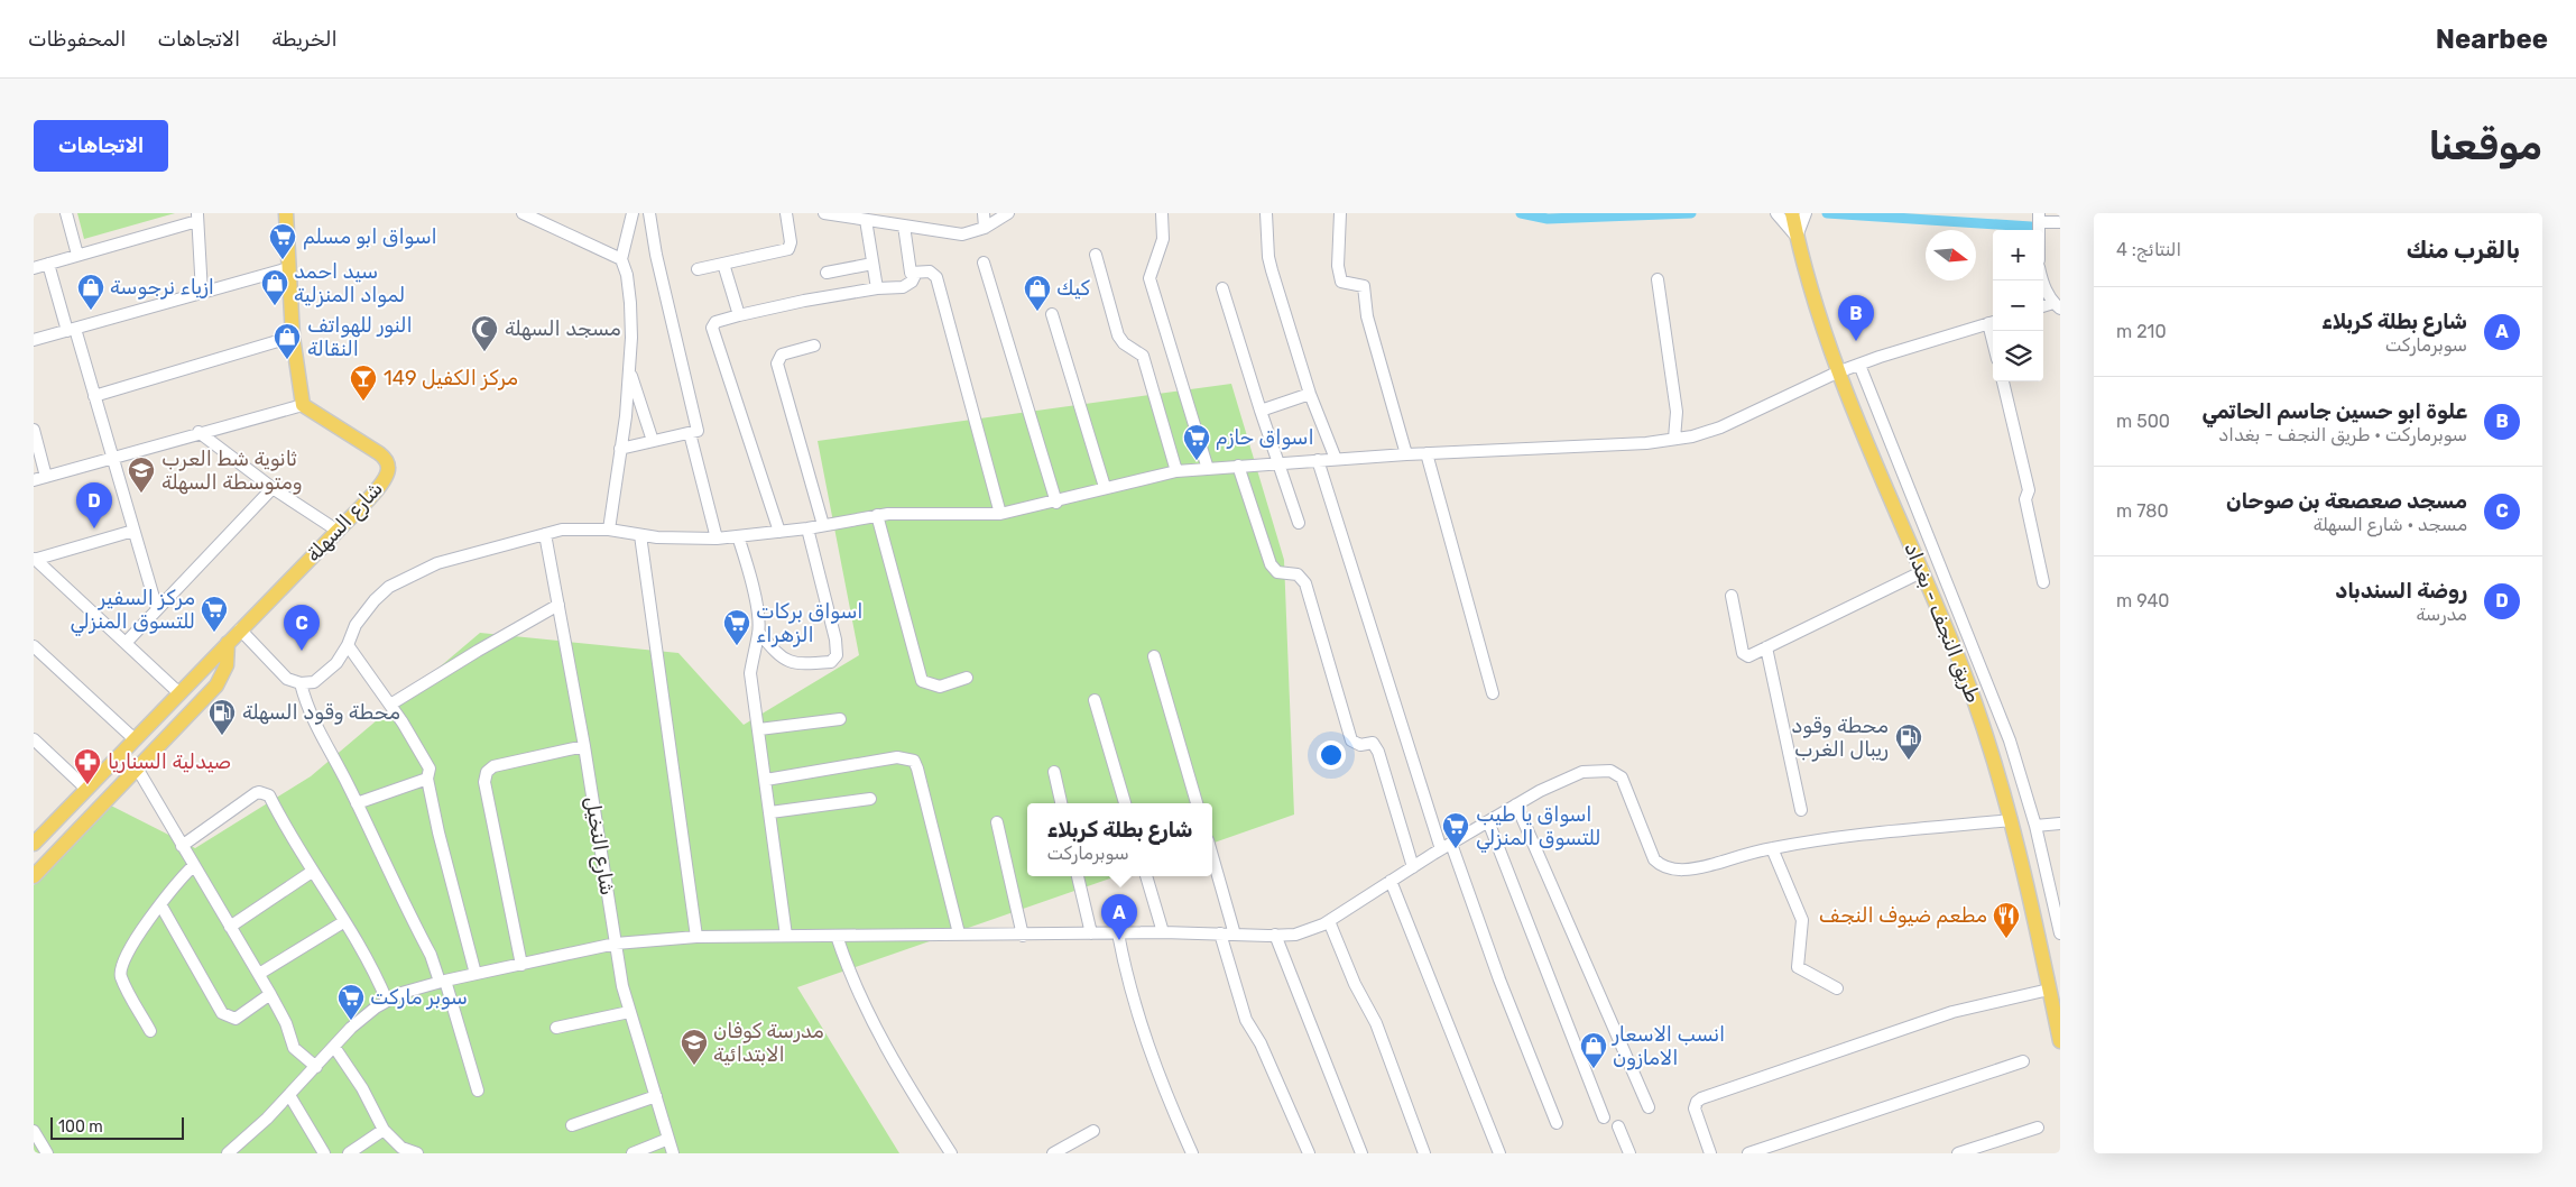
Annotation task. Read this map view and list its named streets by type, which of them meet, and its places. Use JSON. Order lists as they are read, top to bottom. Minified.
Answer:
{"streets":{"main road":["شارع السهلة","طريق النجف - بغداد"],"street":["شارع النخيل"]},"places":{"supermarket":["اسواق ابو مسلم","اسواق حازم","مركز السفير للتسوق المنزلي","اسواق بركات الزهراء","اسواق يا طيب للتسوق المنزلي","سوبر ماركت"],"shop":["سيد احمد لمواد المنزلية","ازياء نرجوسة","كيك","النور للهواتف النقالة","انسب الاسعار الامازون"],"mosque":["مسجد السهلة"],"bar":["مركز الكفيل 149"],"school or university":["ثانوية شط العرب ومتوسطة السهلة","مدرسة كوفان الابتدائية"],"fuel station":["محطة وقود السهلة","محطة وقود ريبال الغرب"],"pharmacy":["صيدلية السناريا"],"restaurant":["مطعم ضيوف النجف"]},"scale_bar":"100 m","north":"right","page":{"header":"Nearbee","nav":["الخريطة","الاتجاهات","المحفوظات"],"buttons":"الاتجاهات","title":"موقعنا","heading":["بالقرب منك","النتائج: 4"],"map_buttons":["+","−"],"list":[{"mark":"A","name":"شارع بطلة كربلاء","note":"سوبرماركت","value":"210 m"},{"mark":"B","name":"علوة ابو حسين جاسم الحاتمي","note":"سوبرماركت · طريق النجف - بغداد","value":"500 m"},{"mark":"C","name":"مسجد صعصعة بن صوحان","note":"مسجد · شارع السهلة","value":"780 m"},{"mark":"D","name":"روضة السندباد","note":"مدرسة","value":"940 m"}],"pins":["B","D","C","A"],"popup":["شارع بطلة كربلاء","سوبرماركت"],"scale":"100 m"}}
